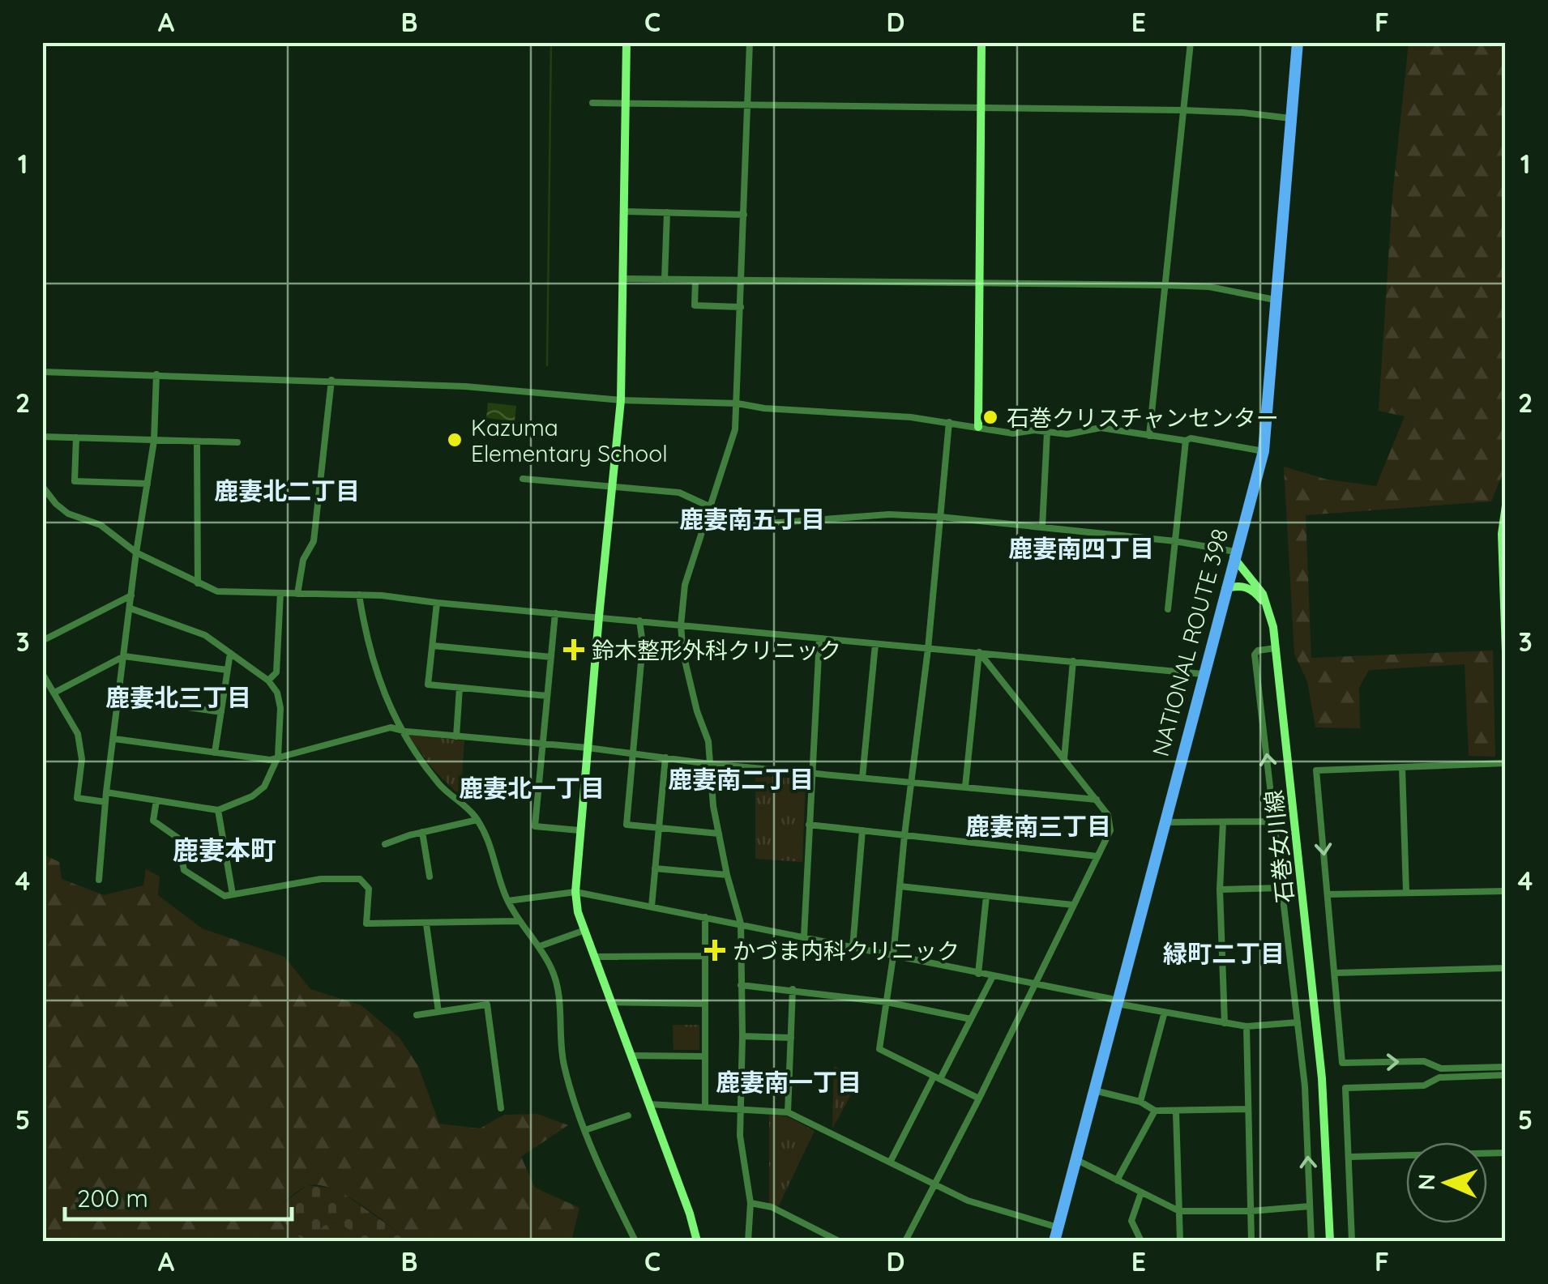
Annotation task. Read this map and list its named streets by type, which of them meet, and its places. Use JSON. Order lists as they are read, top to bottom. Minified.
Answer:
{"streets":{"highway":["NATIONAL ROUTE 398"],"street":["石巻女川線"]},"crossings":[["NATIONAL ROUTE 398","石巻女川線"]],"districts":["鹿妻北二丁目","鹿妻南五丁目","鹿妻南四丁目","鹿妻北三丁目","鹿妻南二丁目","鹿妻北一丁目","鹿妻南三丁目","鹿妻本町","緑町二丁目","鹿妻南一丁目"],"places":{"other":["石巻クリスチャンセンター","Kazuma Elementary School"],"health":["鈴木整形外科クリニック","かづま内科クリニック"]},"scale_bar":"200 m","north":"left","grid":{"columns":["A","B","C","D","E","F"],"rows":["1","2","3","4","5"]}}
